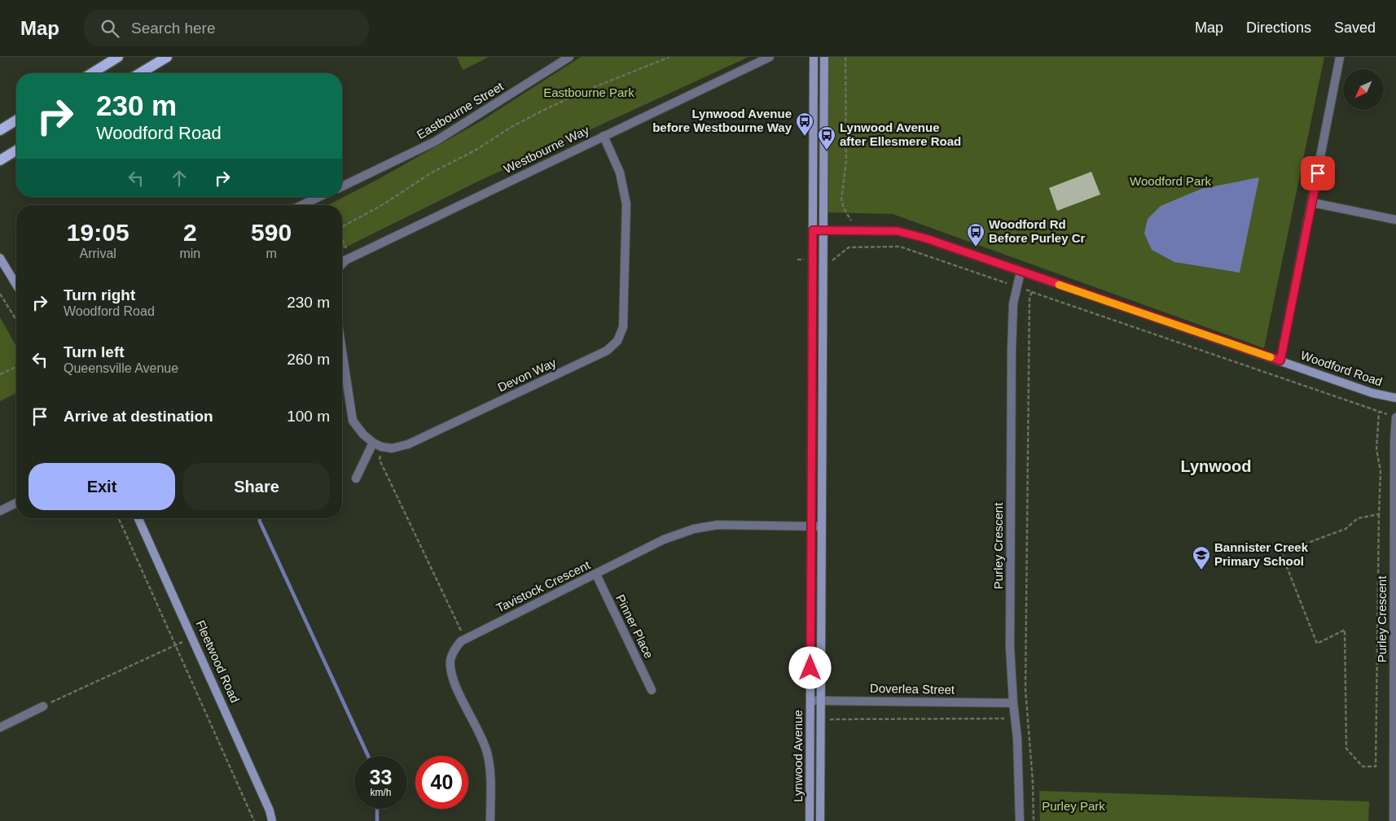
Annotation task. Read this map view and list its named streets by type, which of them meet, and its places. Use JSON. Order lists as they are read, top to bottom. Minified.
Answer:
{"streets":{"street":["Eastbourne Street","Westbourne Way","Woodford Road","Devon Way","Purley Crescent","Tavistock Crescent","Pinner Place","Fleetwood Road","Doverlea Street","Lynwood Avenue"]},"crossings":[["Westbourne Way","Devon Way"],["Woodford Road","Purley Crescent"],["Woodford Road","Lynwood Avenue"],["Purley Crescent","Doverlea Street"],["Tavistock Crescent","Pinner Place"],["Tavistock Crescent","Lynwood Avenue"],["Doverlea Street","Lynwood Avenue"]],"districts":["Lynwood"],"parks":["Eastbourne Park","Woodford Park","Purley Park"],"places":{"bus stop":["Lynwood Avenue before Westbourne Way","Lynwood Avenue after Ellesmere Road","Woodford Rd Before Purley Cr"],"school or university":["Bannister Creek Primary School"]},"north":"bottom left","page":{"header":"Map","search":"Search here","nav":["Map","Directions","Saved"],"turn":["230 m","Woodford Road"],"eta":["19:05","Arrival","2","min","590","m"],"list":[{"name":"Turn right","note":"Woodford Road","value":"230 m"},{"name":"Turn left","note":"Queensville Avenue","value":"260 m"},{"name":"Arrive at destination","value":"100 m"}],"buttons":["Exit","Share"],"speed":"33 km/h","limit":"40"}}
